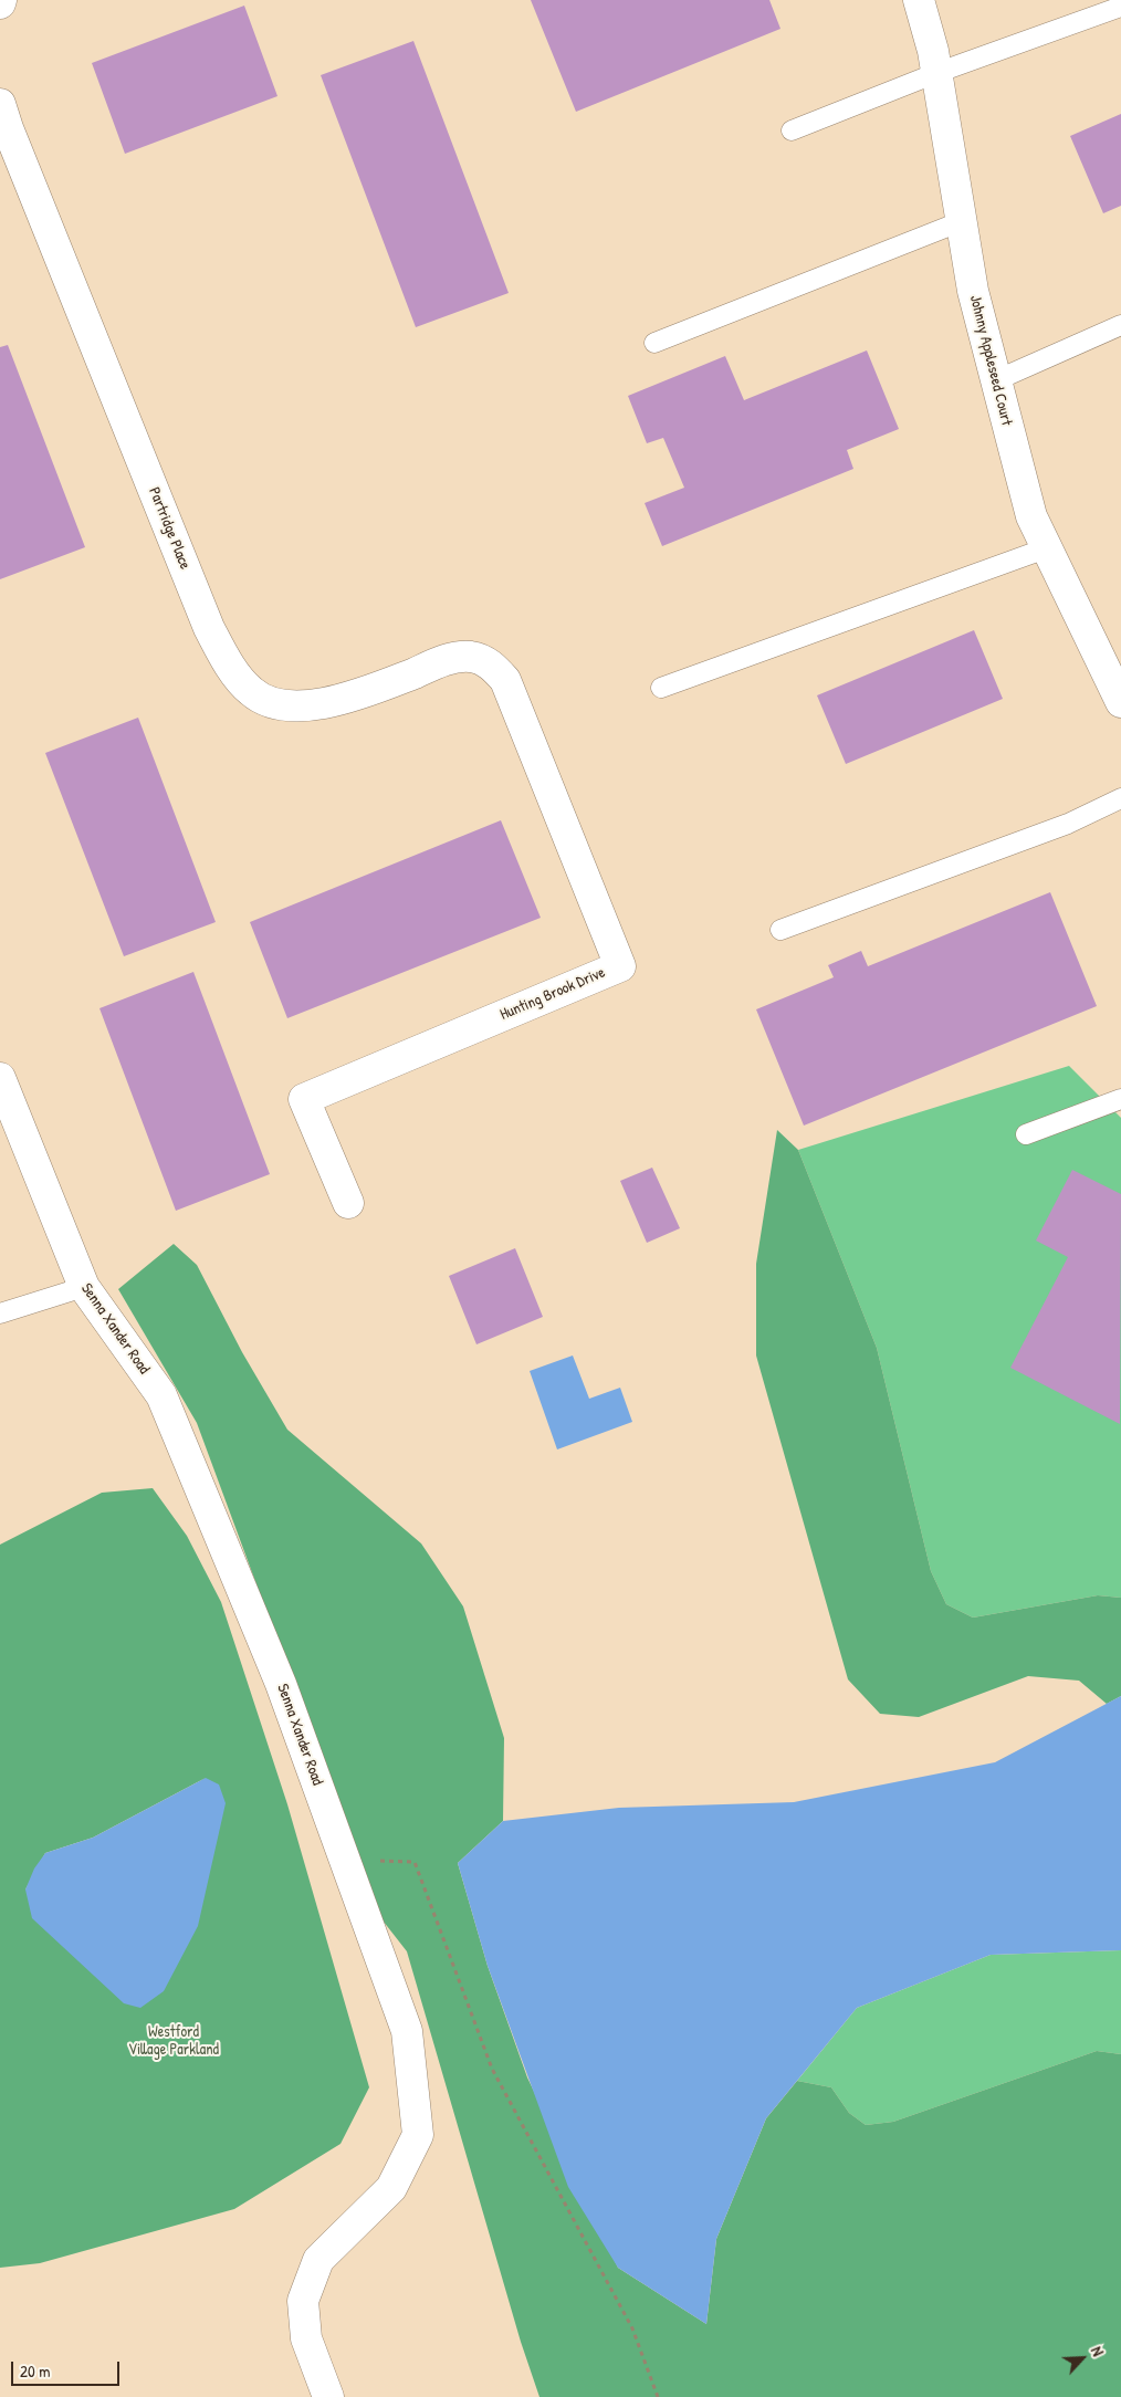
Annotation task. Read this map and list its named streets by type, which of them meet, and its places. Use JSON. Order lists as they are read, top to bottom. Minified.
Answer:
{"streets":{"street":["Johnny Appleseed Court","Partridge Place","Hunting Brook Drive","Senna Xander Road"]},"crossings":[["Partridge Place","Hunting Brook Drive"]],"parks":["Westford Village Parkland"],"scale_bar":"20 m","north":"top right"}
